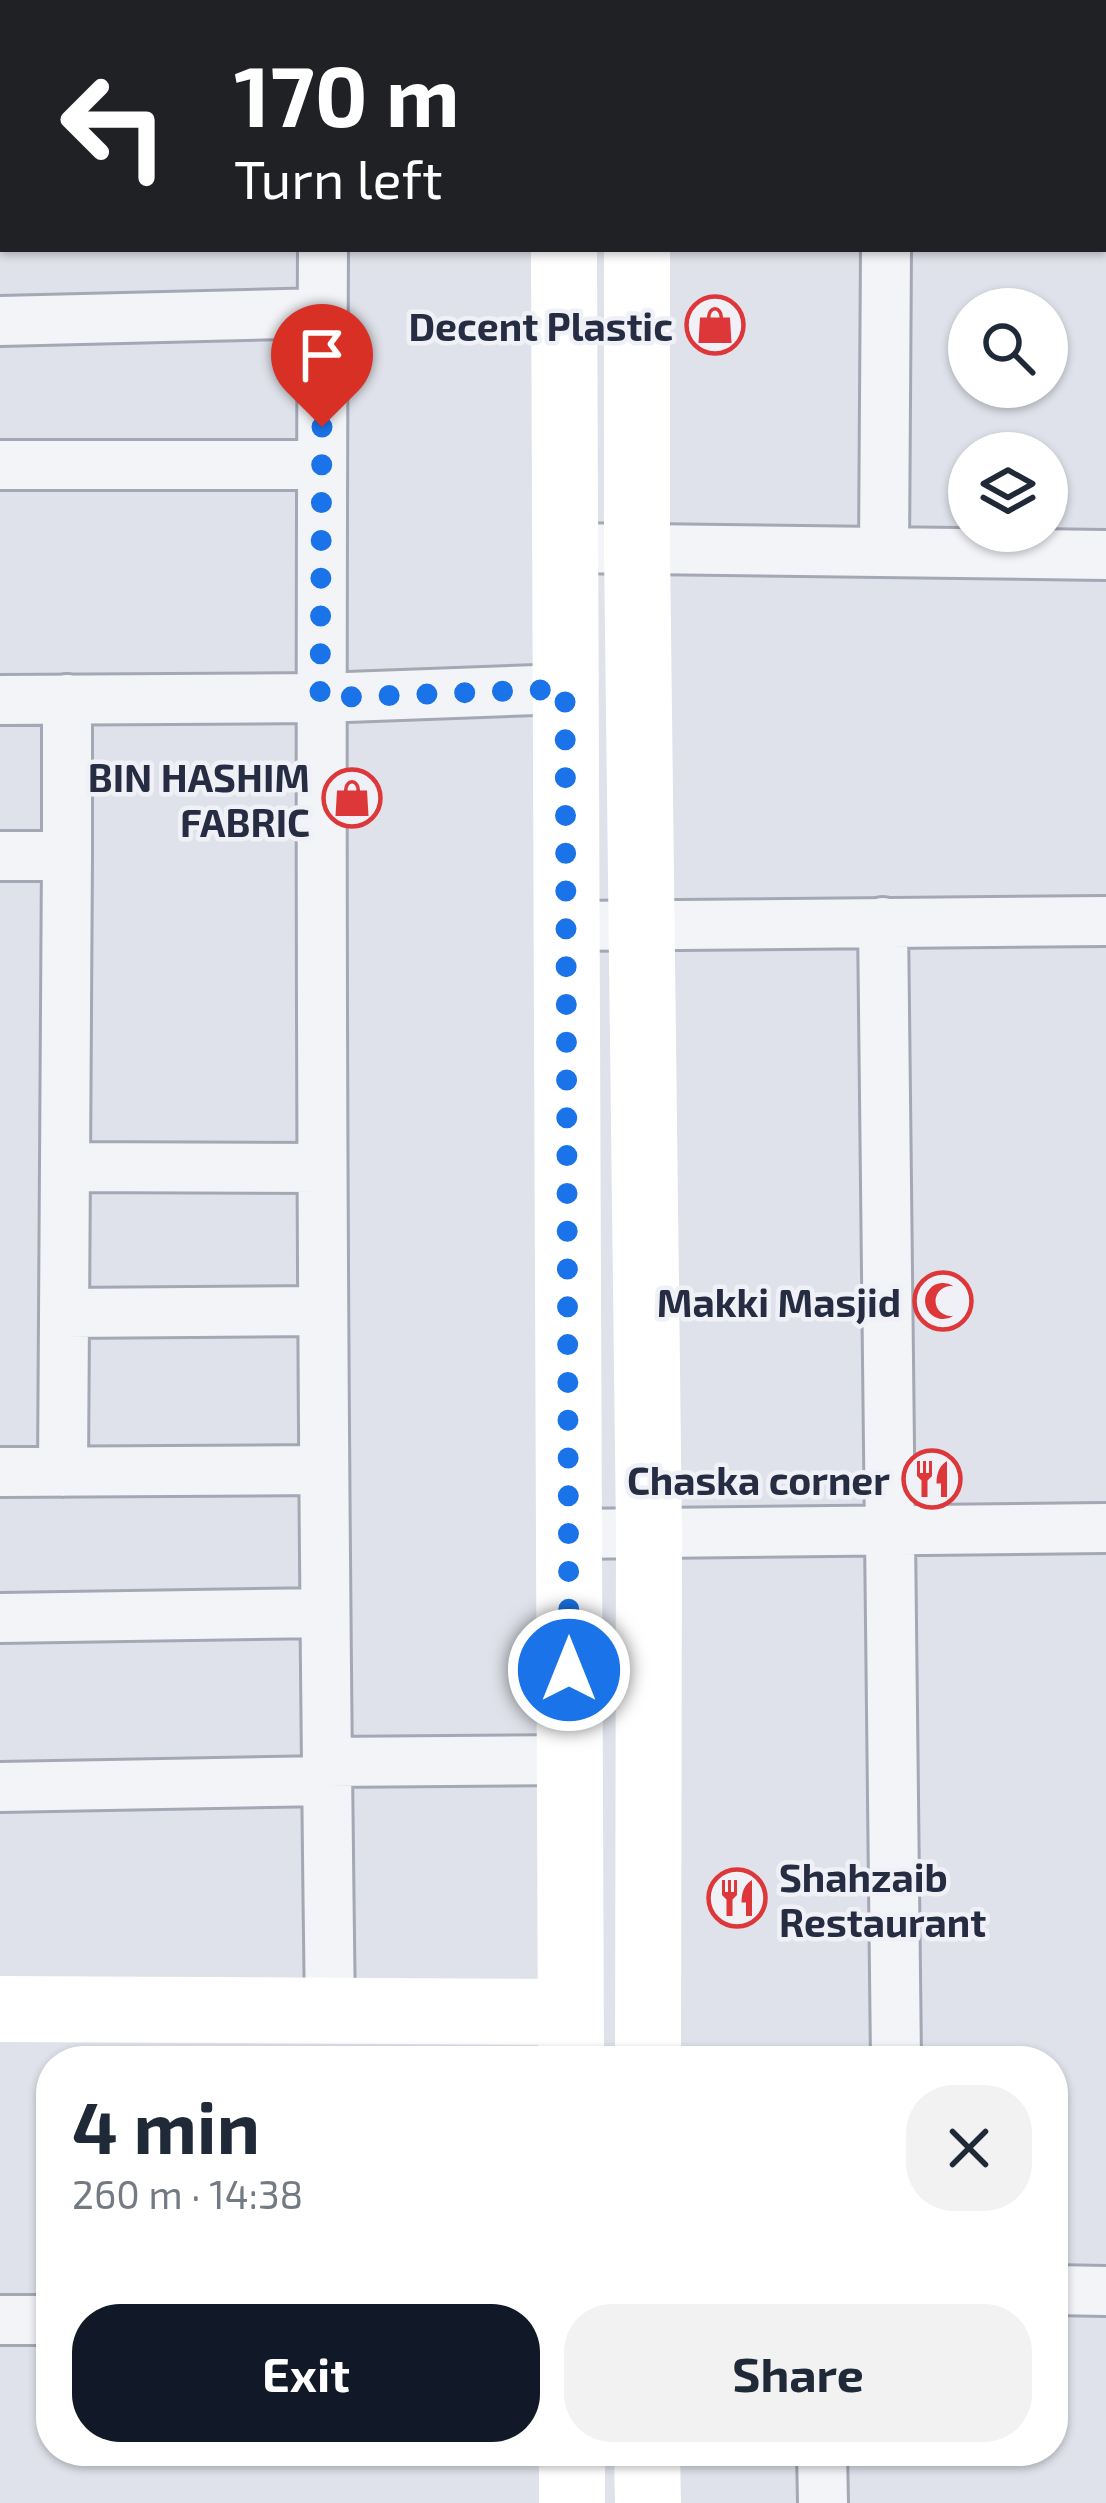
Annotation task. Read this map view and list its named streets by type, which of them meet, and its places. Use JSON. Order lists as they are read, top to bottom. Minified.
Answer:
{"places":{"shop":["Decent Plastic","BIN HASHIM FABRIC"],"mosque":["Makki Masjid"],"restaurant":["Chaska corner","Shahzaib Restaurant"]},"page":{"turn":["170 m","Turn left"],"heading":["4 min","260 m · 14:38"],"buttons":["Exit","Share"]}}
